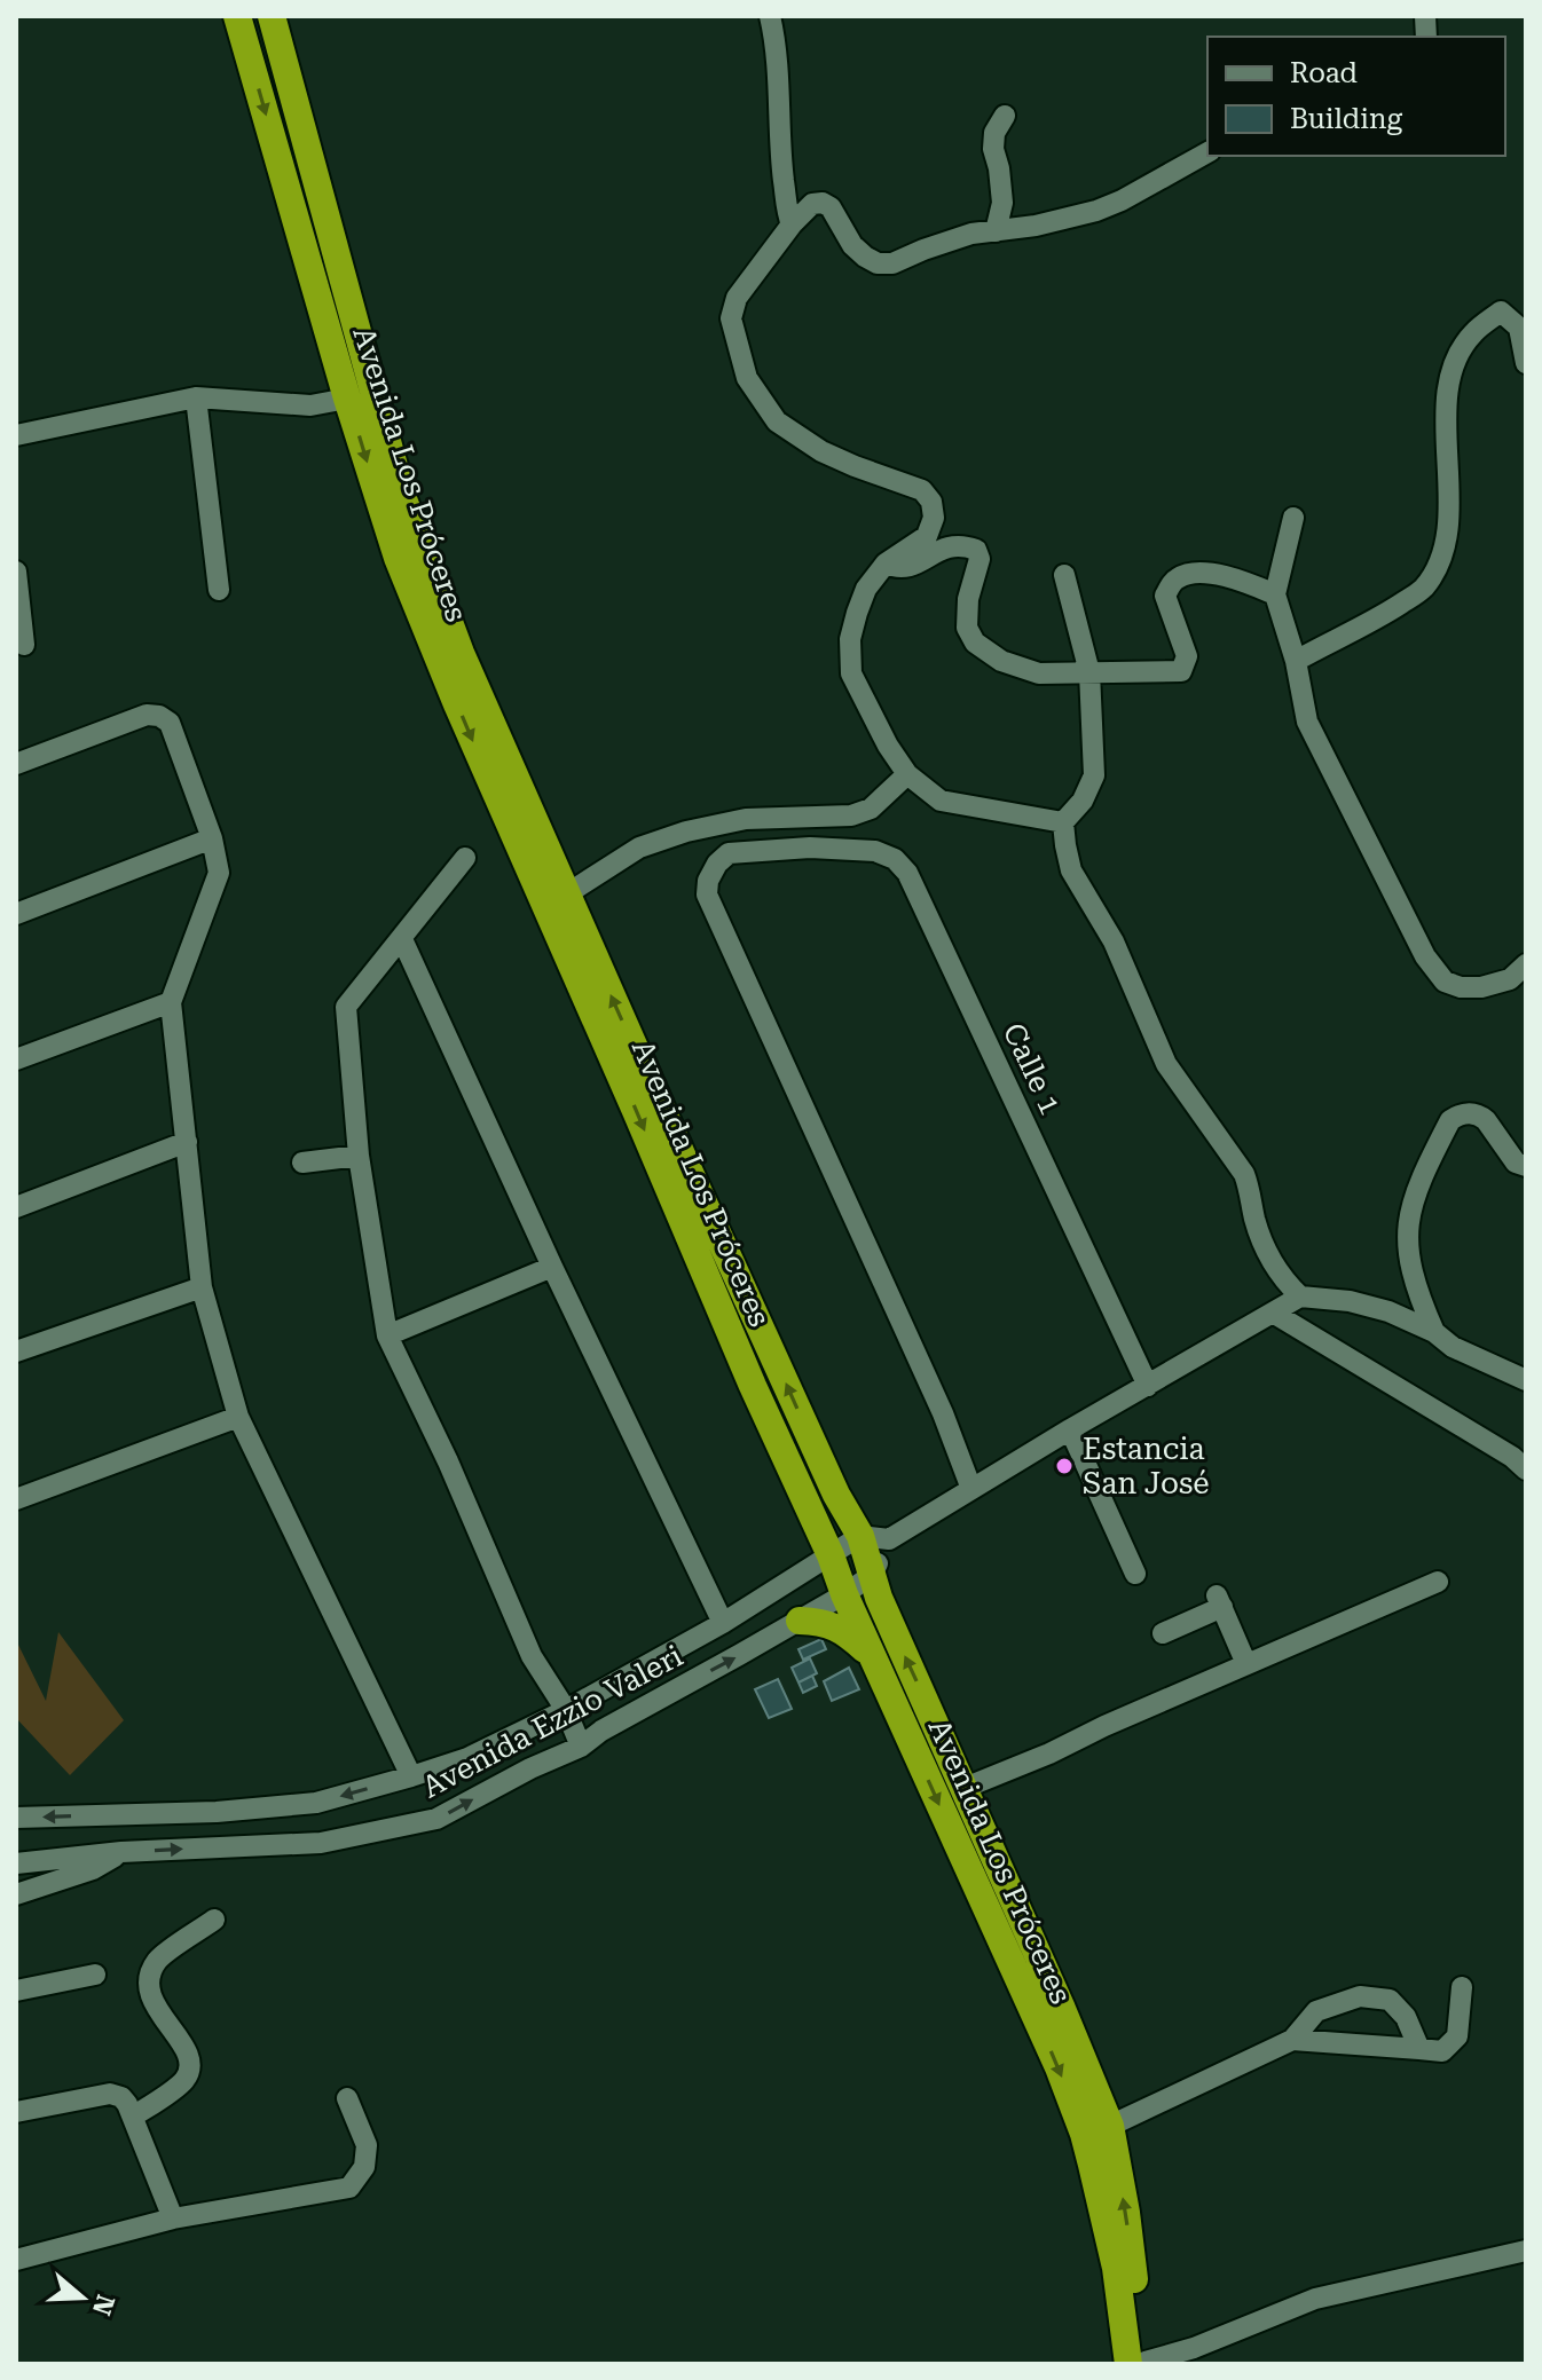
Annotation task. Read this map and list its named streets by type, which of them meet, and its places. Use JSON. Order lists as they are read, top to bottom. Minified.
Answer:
{"streets":{"highway":["Avenida Los Próceres"],"street":["Calle 1","Avenida Ezzio Valeri"]},"crossings":[["Avenida Los Próceres","Avenida Ezzio Valeri"]],"places":["Estancia San José"],"legend":["Road","Building"],"north":"right"}
